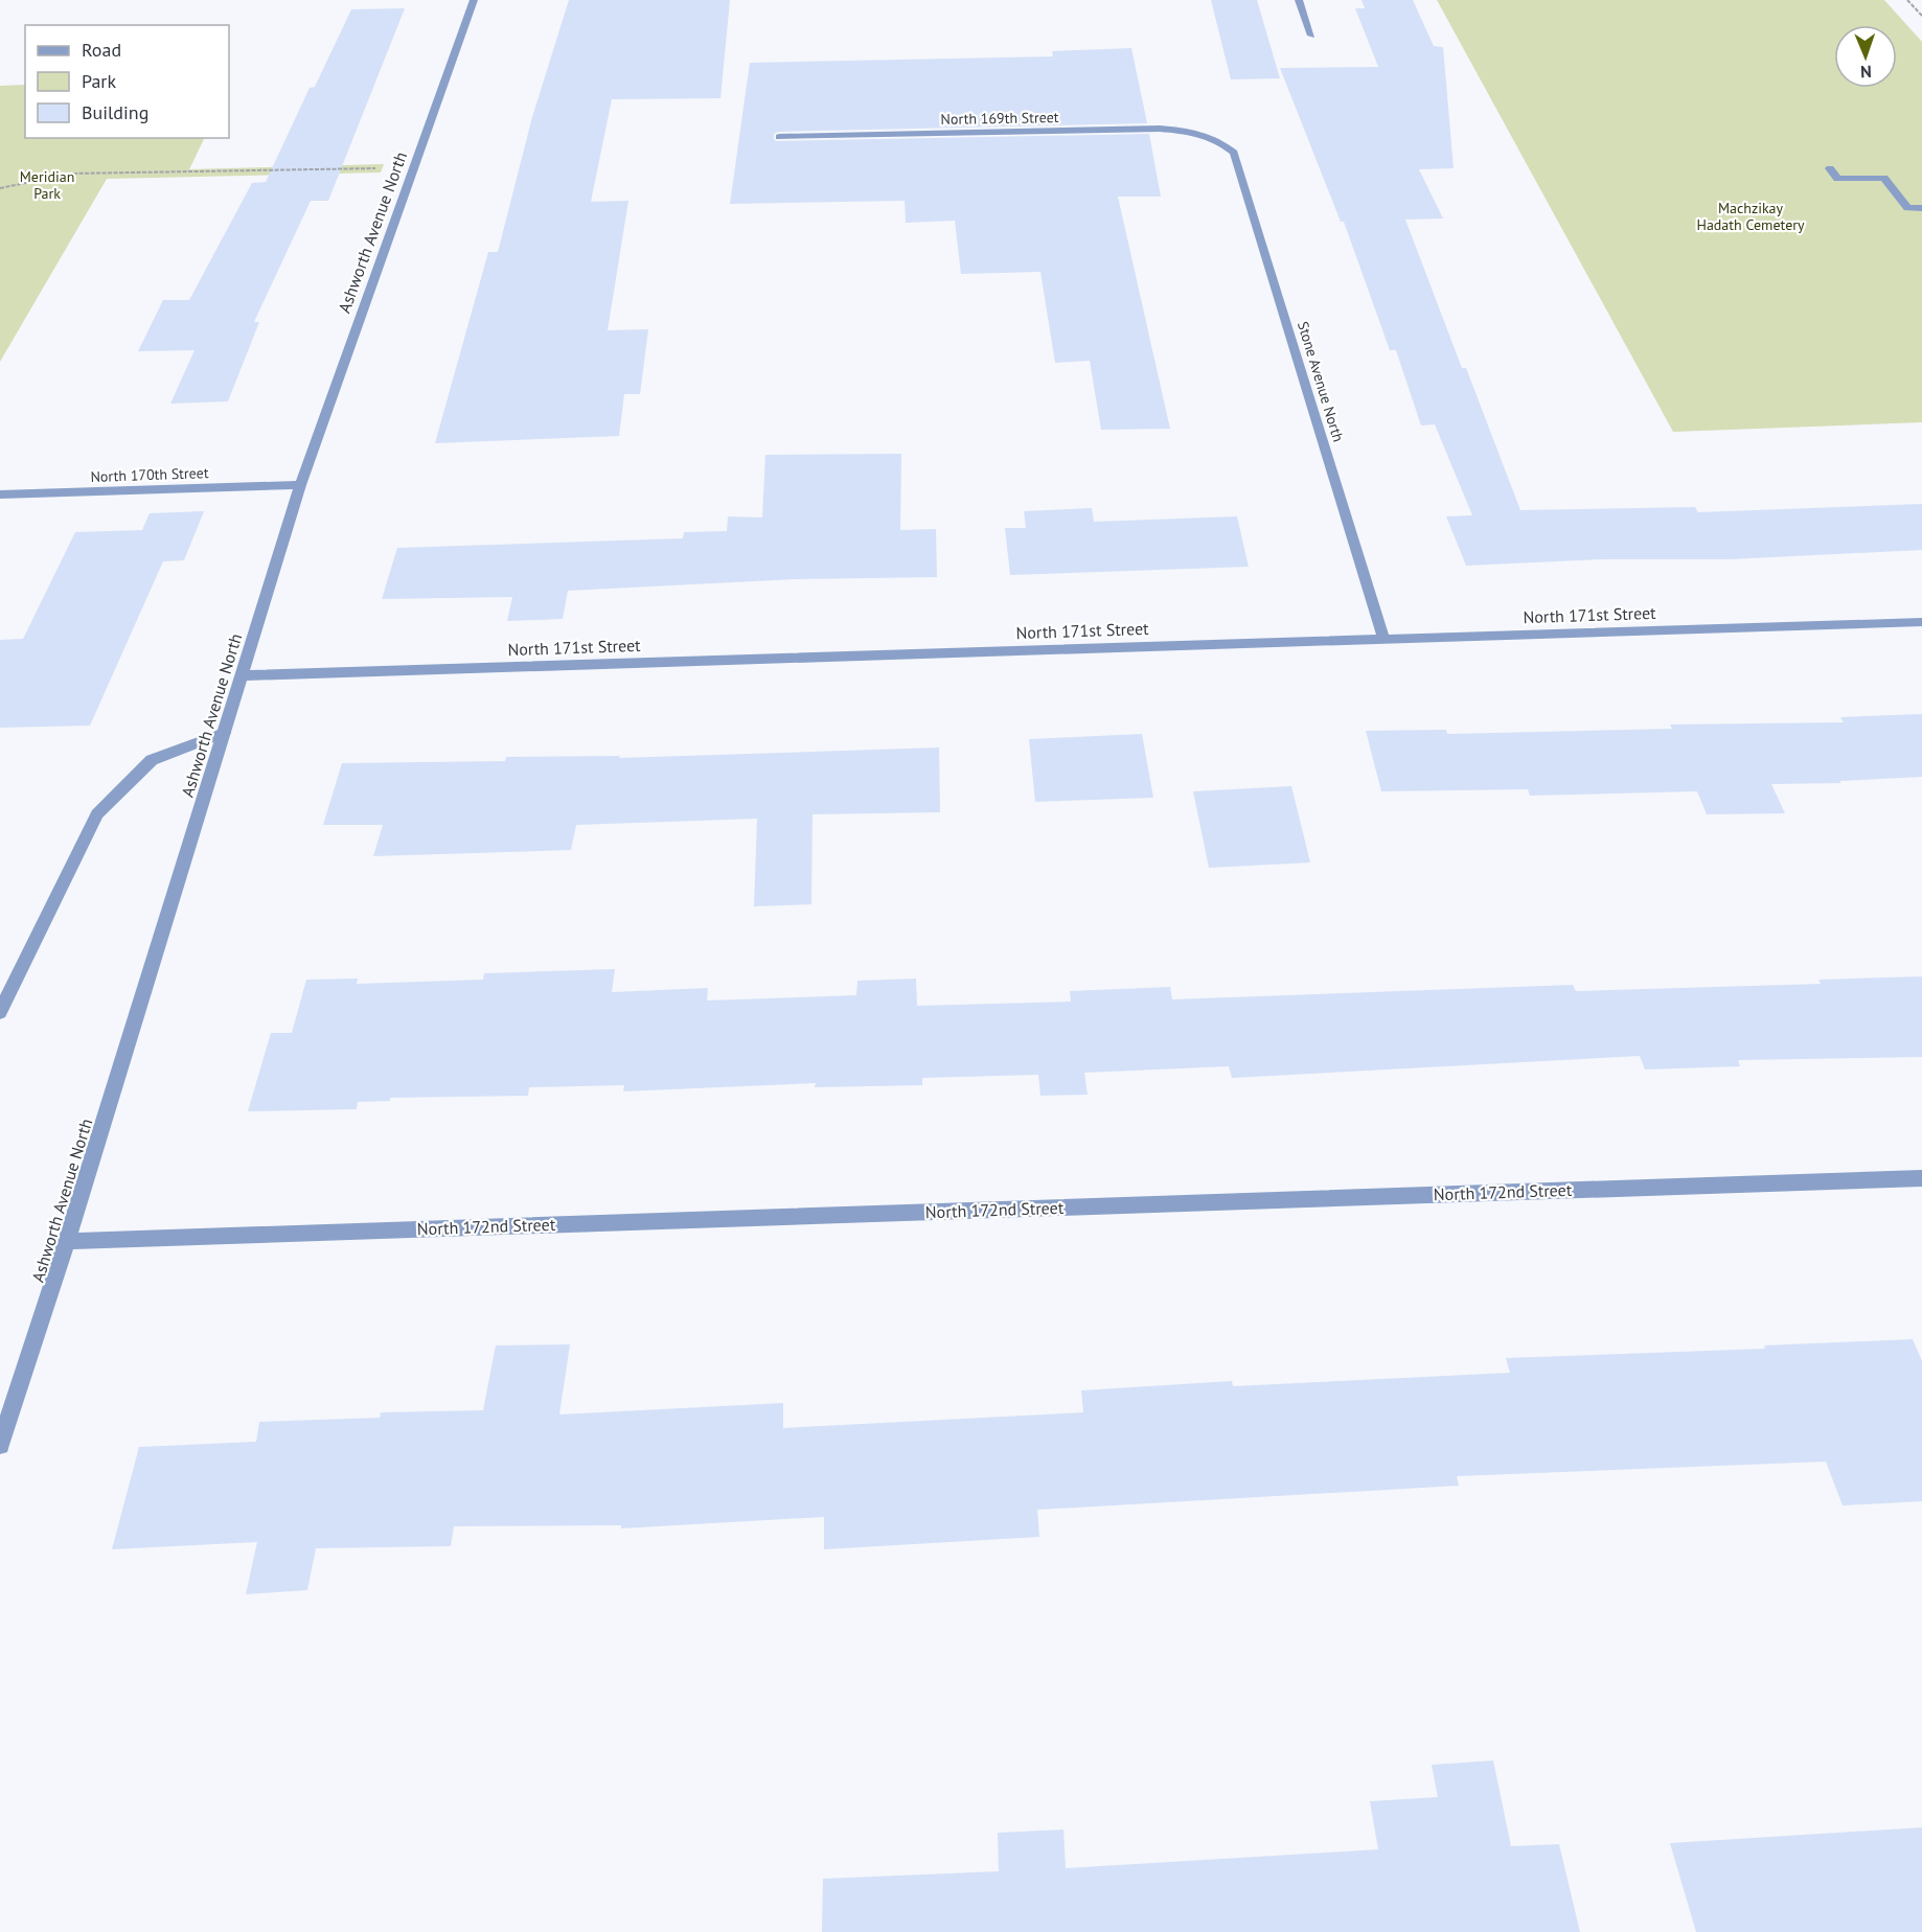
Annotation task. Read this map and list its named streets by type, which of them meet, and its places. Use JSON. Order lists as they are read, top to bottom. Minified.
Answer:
{"streets":{"street":["North 169th Street","Ashworth Avenue North","Stone Avenue North","North 170th Street","North 171st Street","North 172nd Street"]},"crossings":[["North 169th Street","Stone Avenue North"],["Ashworth Avenue North","North 170th Street"],["Ashworth Avenue North","North 171st Street"],["Ashworth Avenue North","North 172nd Street"],["Stone Avenue North","North 171st Street"]],"parks":["Meridian Park","Machzikay Hadath Cemetery"],"legend":["Road","Park","Building"],"north":"bottom"}
